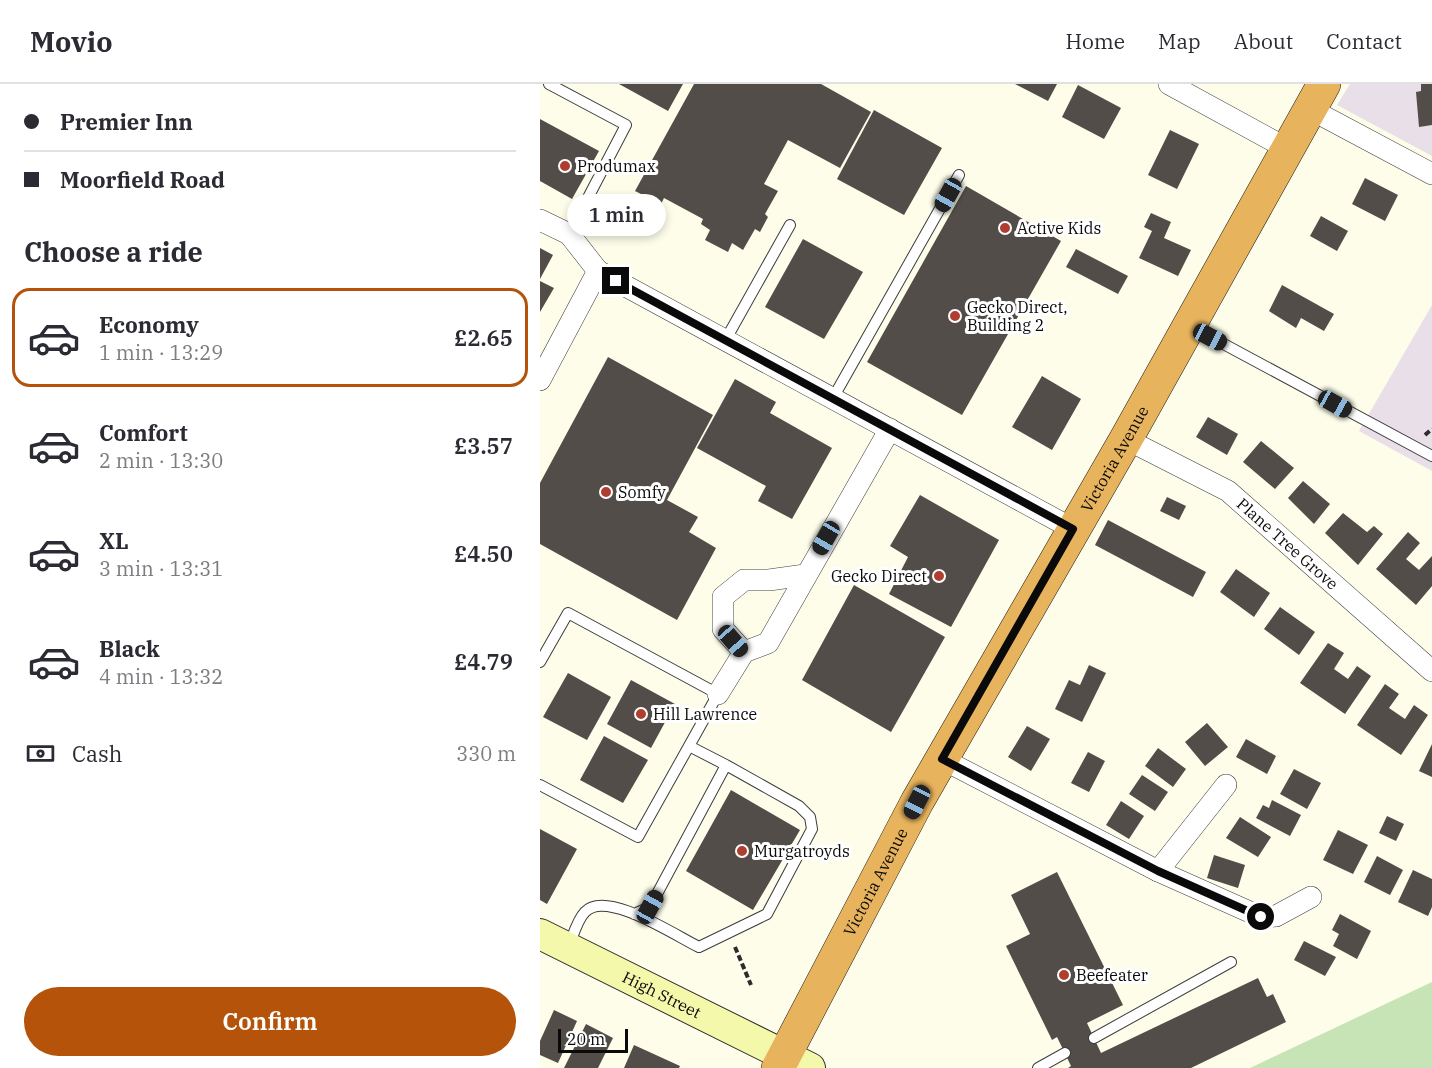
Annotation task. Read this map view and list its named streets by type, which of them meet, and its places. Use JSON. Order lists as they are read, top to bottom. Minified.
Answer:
{"streets":{"highway":["Victoria Avenue"],"street":["Plane Tree Grove","High Street"]},"crossings":[["Victoria Avenue","Plane Tree Grove"],["Victoria Avenue","High Street"]],"places":["Produmax","Active Kids","Gecko Direct, Building 2","Somfy","Gecko Direct","Hill Lawrence","Murgatroyds","Beefeater"],"scale_bar":"20 m","page":{"header":"Movio","nav":["Home","Map","About","Contact"],"banner":["Premier Inn","Moorfield Road"],"bubble":"1 min","heading":"Choose a ride","list":[{"name":"Economy","note":"1 min · 13:29","value":"£2.65"},{"name":"Comfort","note":"2 min · 13:30","value":"£3.57"},{"name":"XL","note":"3 min · 13:31","value":"£4.50"},{"name":"Black","note":"4 min · 13:32","value":"£4.79"}],"pay":["Cash","330 m"],"buttons":"Confirm","scale":"20 m"}}
